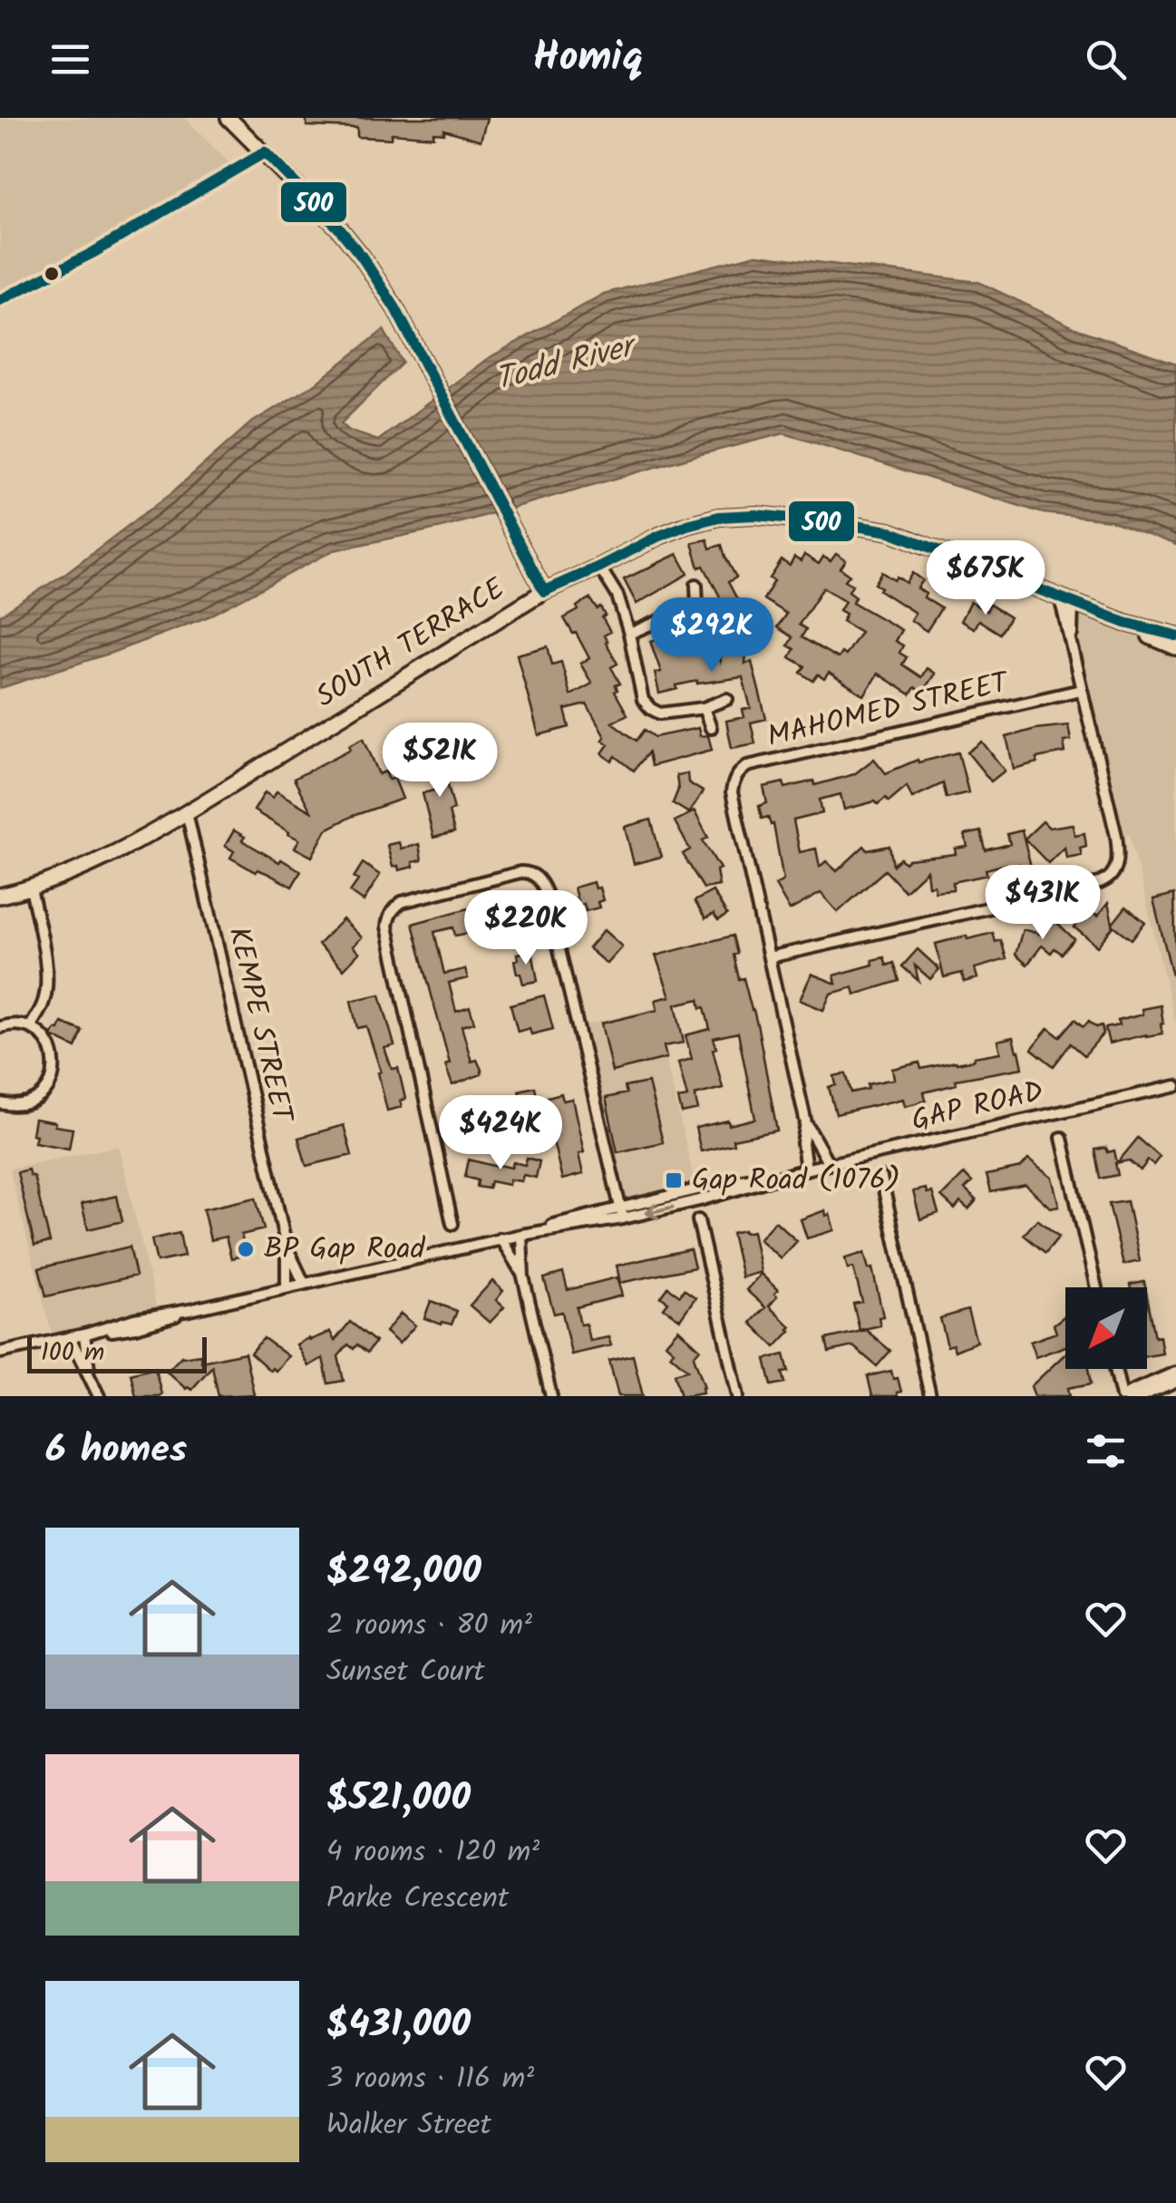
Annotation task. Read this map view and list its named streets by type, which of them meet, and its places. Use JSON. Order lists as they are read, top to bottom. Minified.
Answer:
{"streets":{"street":["SOUTH TERRACE","MAHOMED STREET","KEMPE STREET","GAP ROAD"]},"crossings":[["SOUTH TERRACE","KEMPE STREET"],["MAHOMED STREET","GAP ROAD"],["KEMPE STREET","GAP ROAD"]],"water":["Todd River"],"places":{"transit":["Gap Road (1076)"],"other":["BP Gap Road"]},"lines":["transit line 500"],"scale_bar":"100 m","north":"bottom left","page":{"header":"Homiq","price":["$675K","$292K","$521K","$431K","$220K","$424K"],"scale":"100 m","heading":"6 homes","list":[{"name":"$292,000","note":"2 rooms · 80 m² · Sunset Court"},{"name":"$521,000","note":"4 rooms · 120 m² · Parke Crescent"},{"name":"$431,000","note":"3 rooms · 116 m² · Walker Street"}]}}
